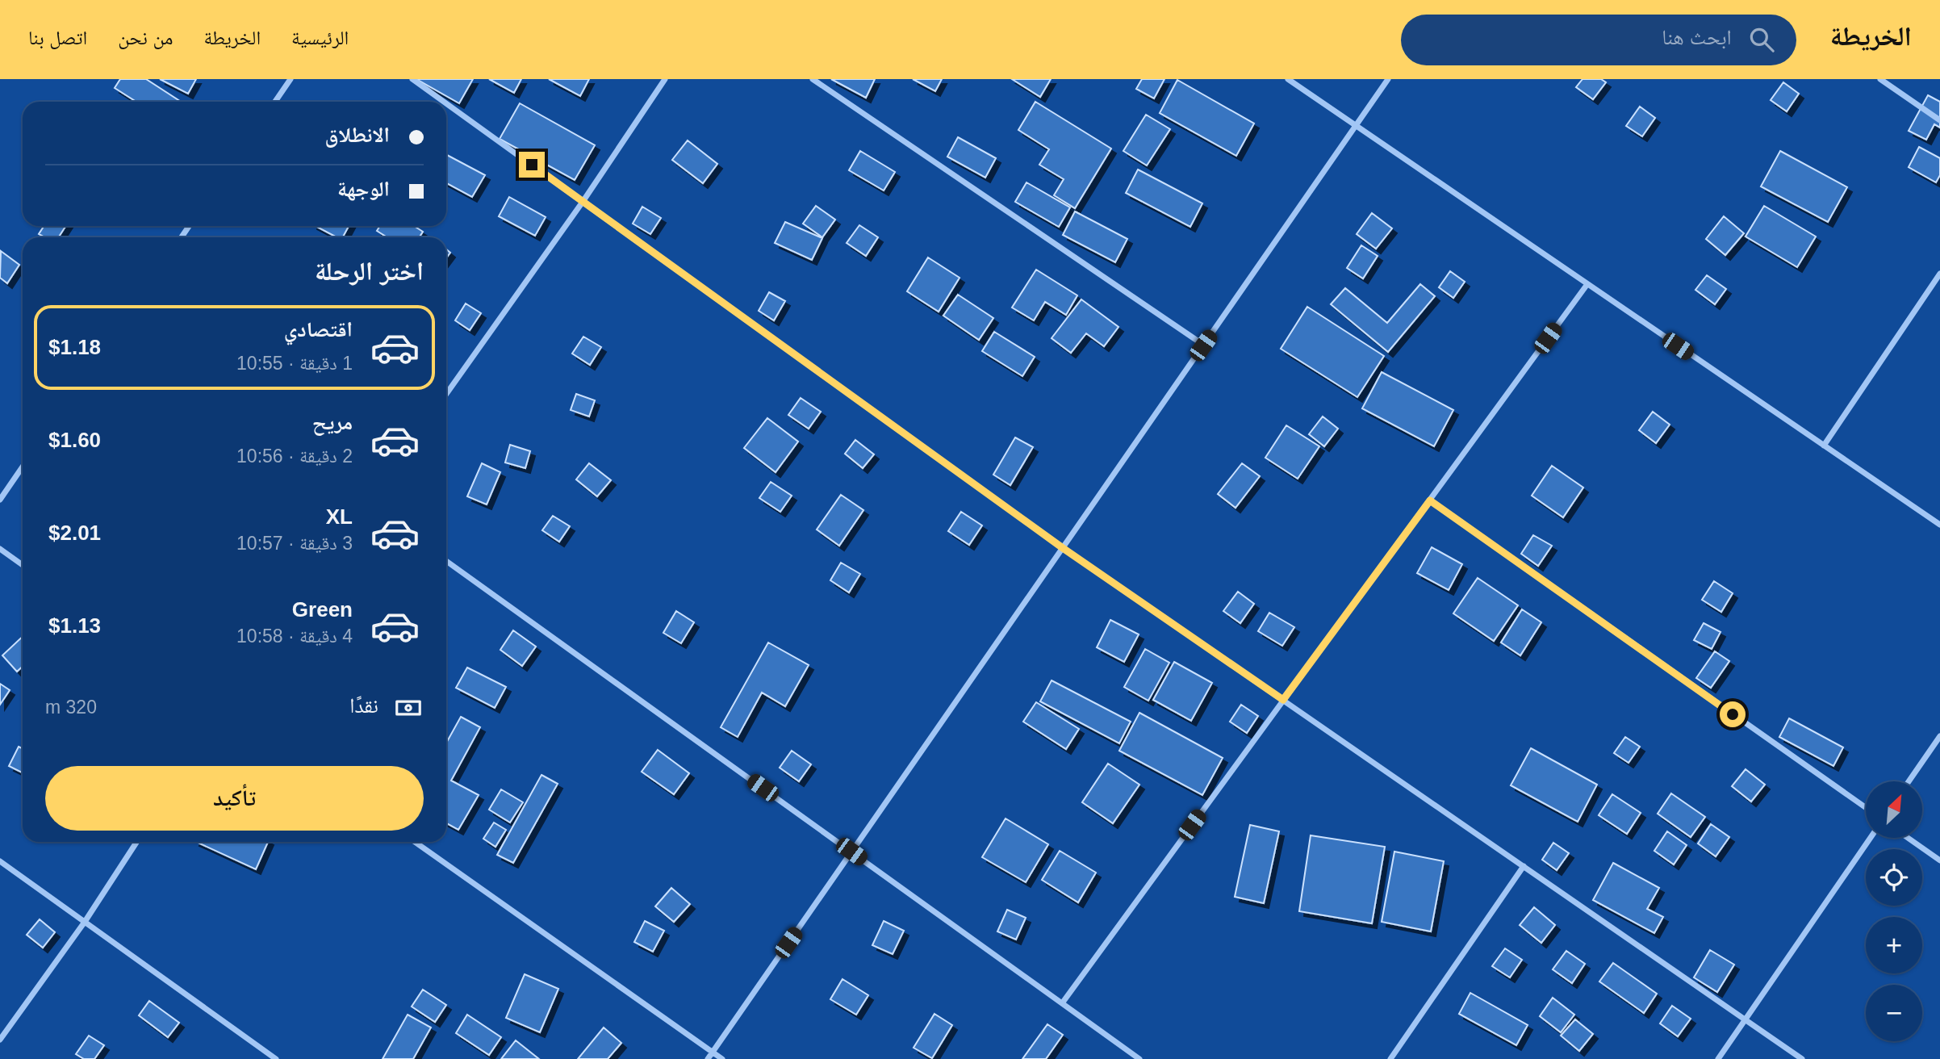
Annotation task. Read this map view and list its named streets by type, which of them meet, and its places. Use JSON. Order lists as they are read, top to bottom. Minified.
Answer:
{"north":"top right","page":{"header":"الخريطة","search":"ابحث هنا","nav":["الرئيسية","الخريطة","من نحن","اتصل بنا"],"banner":["الانطلاق","الوجهة"],"heading":"اختر الرحلة","list":[{"name":"اقتصادي","note":"1 دقيقة · 10:55","value":"$1.18"},{"name":"مريح","note":"2 دقيقة · 10:56","value":"$1.60"},{"name":"XL","note":"3 دقيقة · 10:57","value":"$2.01"},{"name":"Green","note":"4 دقيقة · 10:58","value":"$1.13"}],"pay":["نقدًا","320 m"],"buttons":"تأكيد","map_buttons":["+","−"]}}
